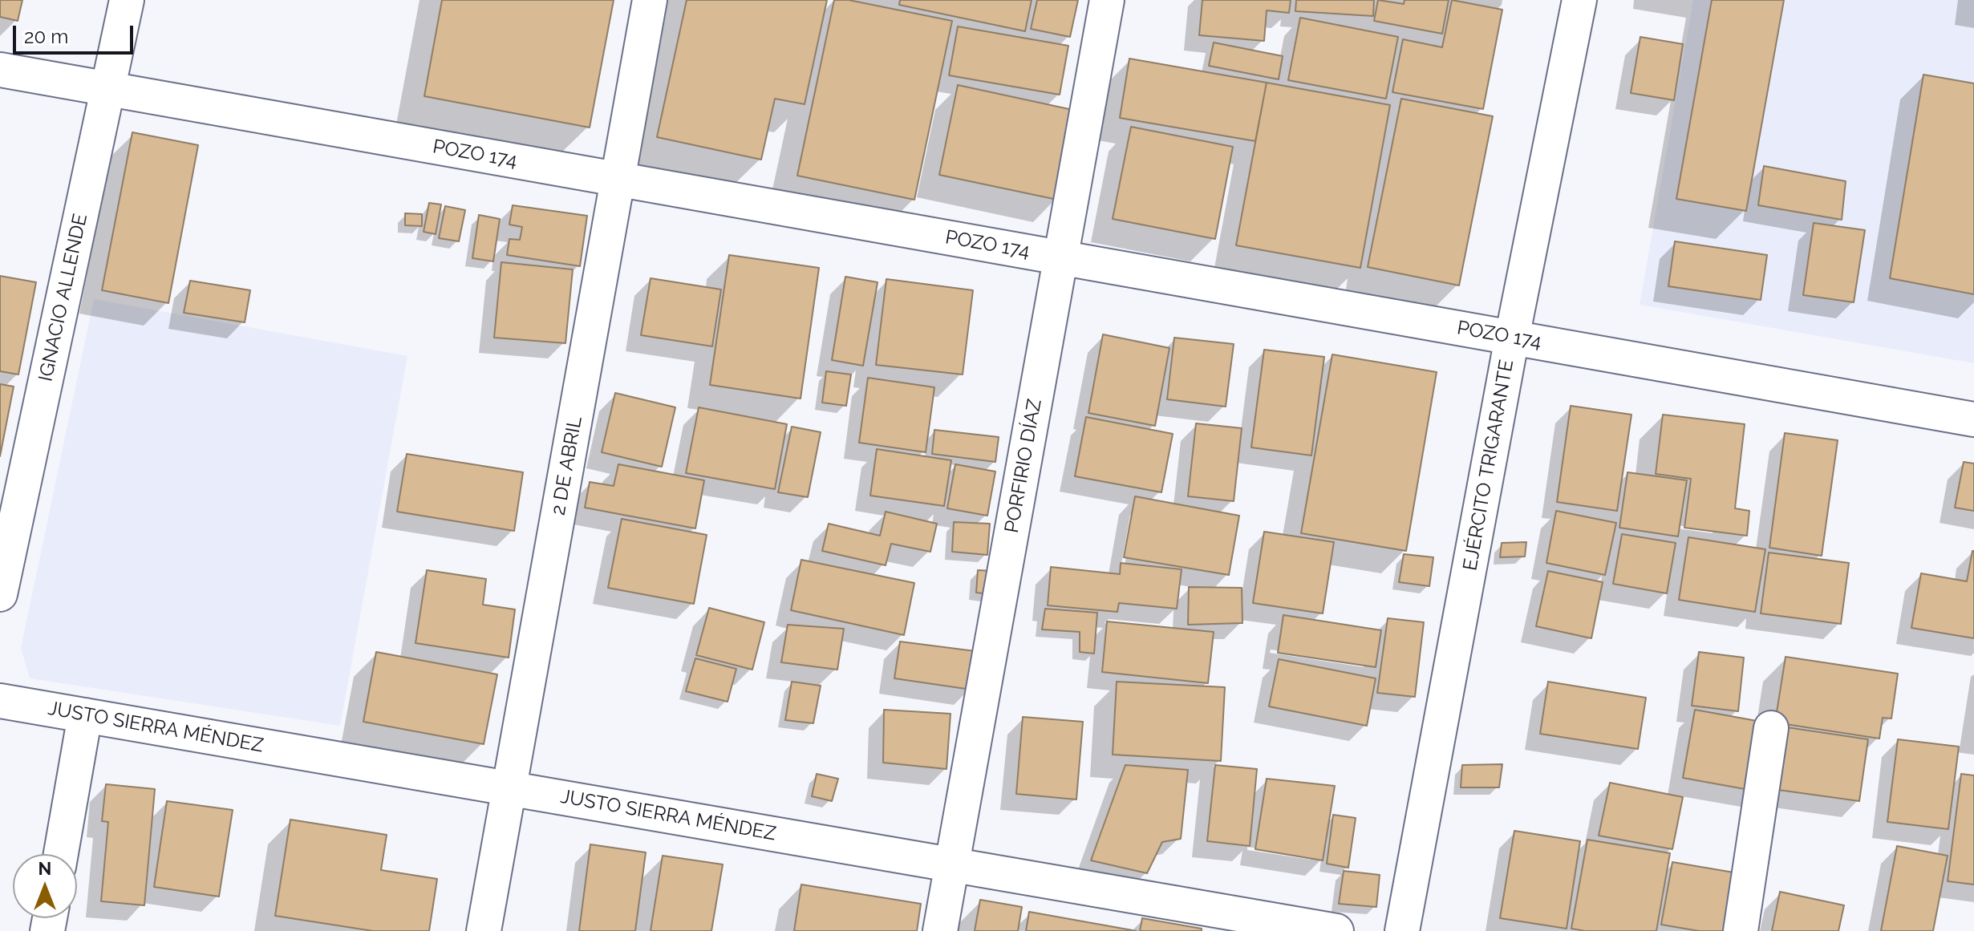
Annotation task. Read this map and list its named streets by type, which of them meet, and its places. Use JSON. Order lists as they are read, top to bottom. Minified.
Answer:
{"streets":{"street":["POZO 174","IGNACIO ALLENDE","EJÉRCITO TRIGARANTE","2 DE ABRIL","PORFIRIO DÍAZ","JUSTO SIERRA MÉNDEZ"]},"crossings":[["POZO 174","IGNACIO ALLENDE"],["POZO 174","EJÉRCITO TRIGARANTE"],["POZO 174","2 DE ABRIL"],["POZO 174","PORFIRIO DÍAZ"],["2 DE ABRIL","JUSTO SIERRA MÉNDEZ"],["PORFIRIO DÍAZ","JUSTO SIERRA MÉNDEZ"]],"scale_bar":"20 m","north":"top"}
